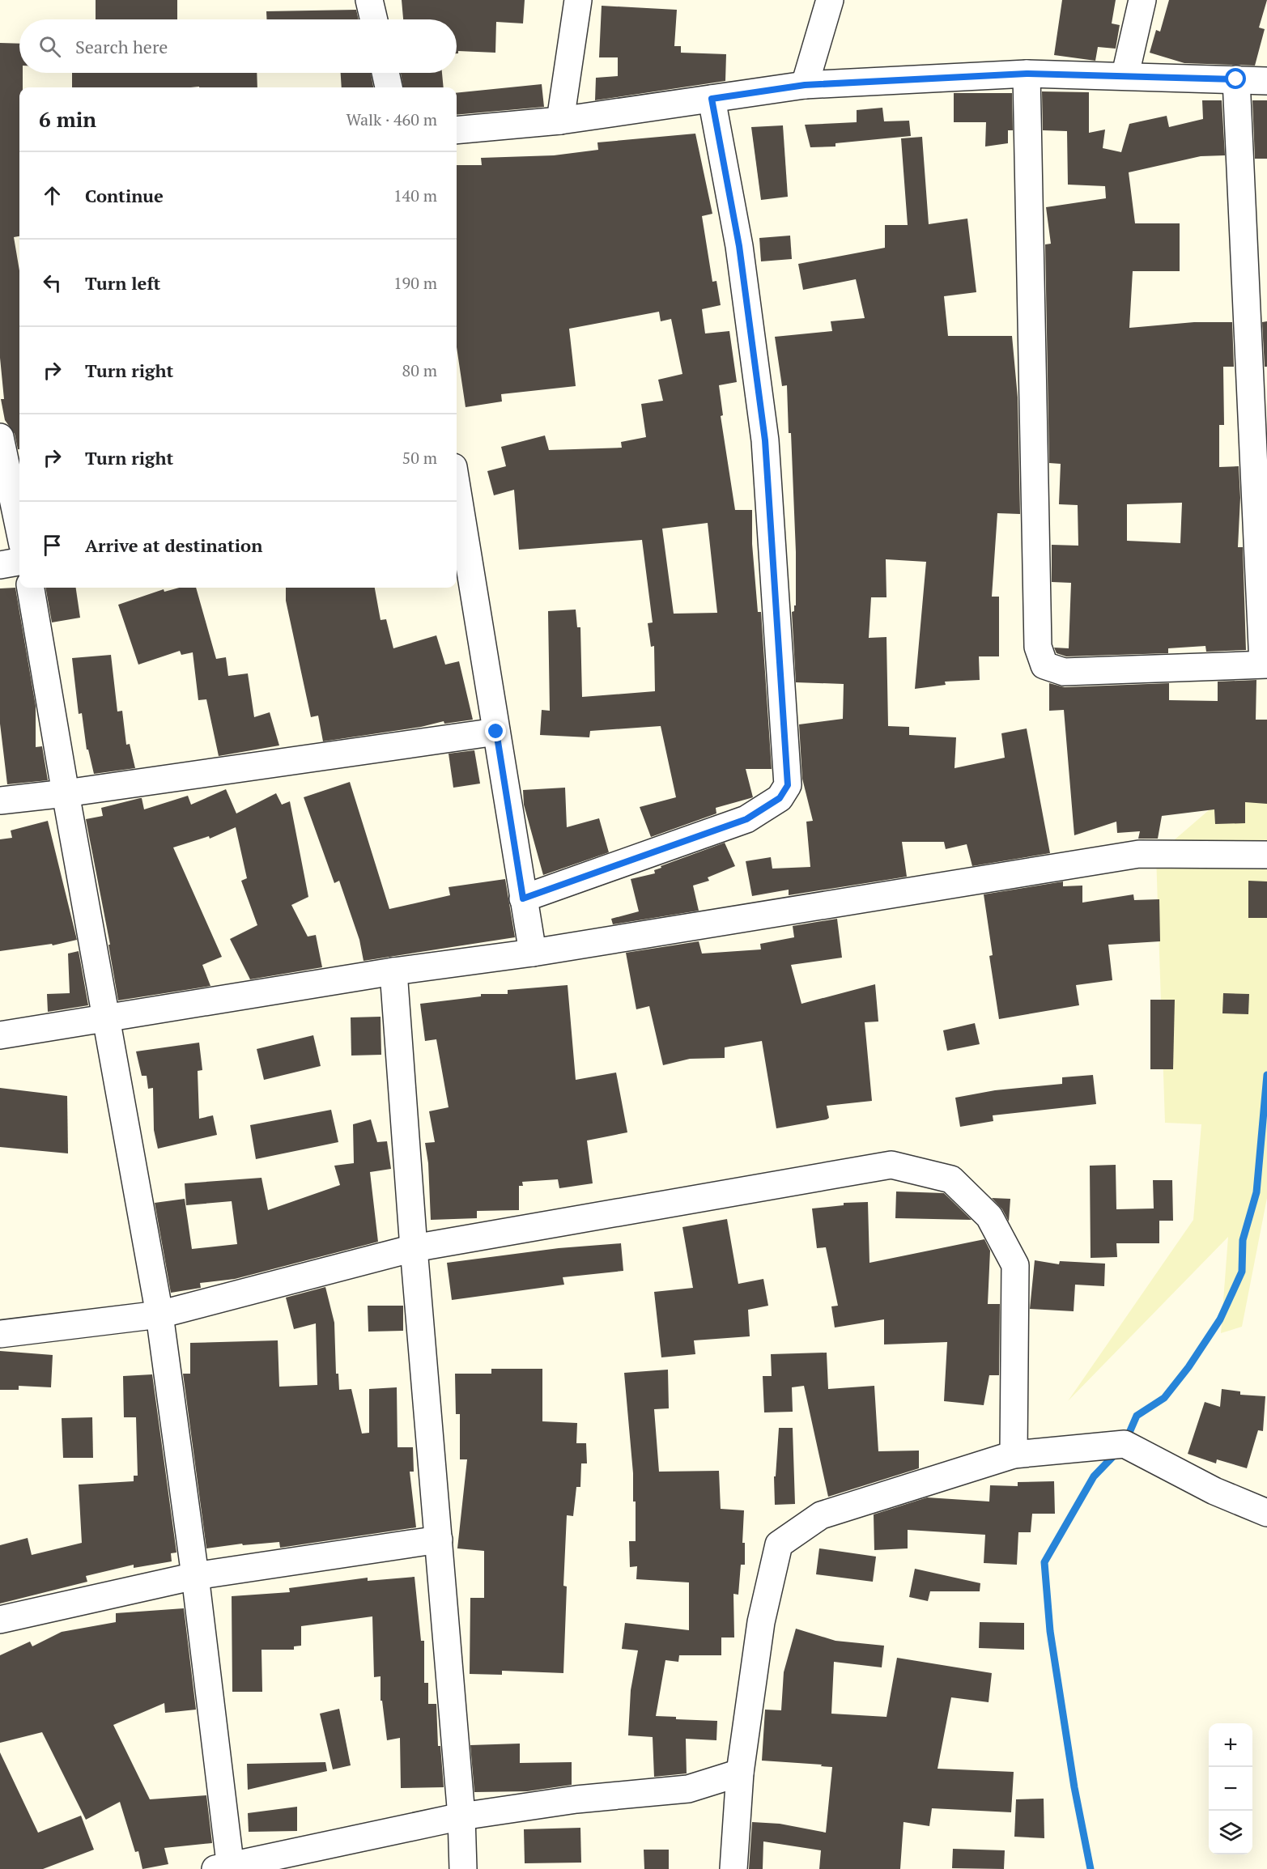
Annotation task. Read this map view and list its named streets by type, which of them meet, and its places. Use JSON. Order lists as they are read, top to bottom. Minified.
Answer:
{"page":{"search":"Search here","heading":["6 min","Walk · 460 m"],"list":[["Continue","140 m"],["Turn left","190 m"],["Turn right","80 m"],["Turn right","50 m"],"Arrive at destination"],"map_buttons":["+","−"]}}
